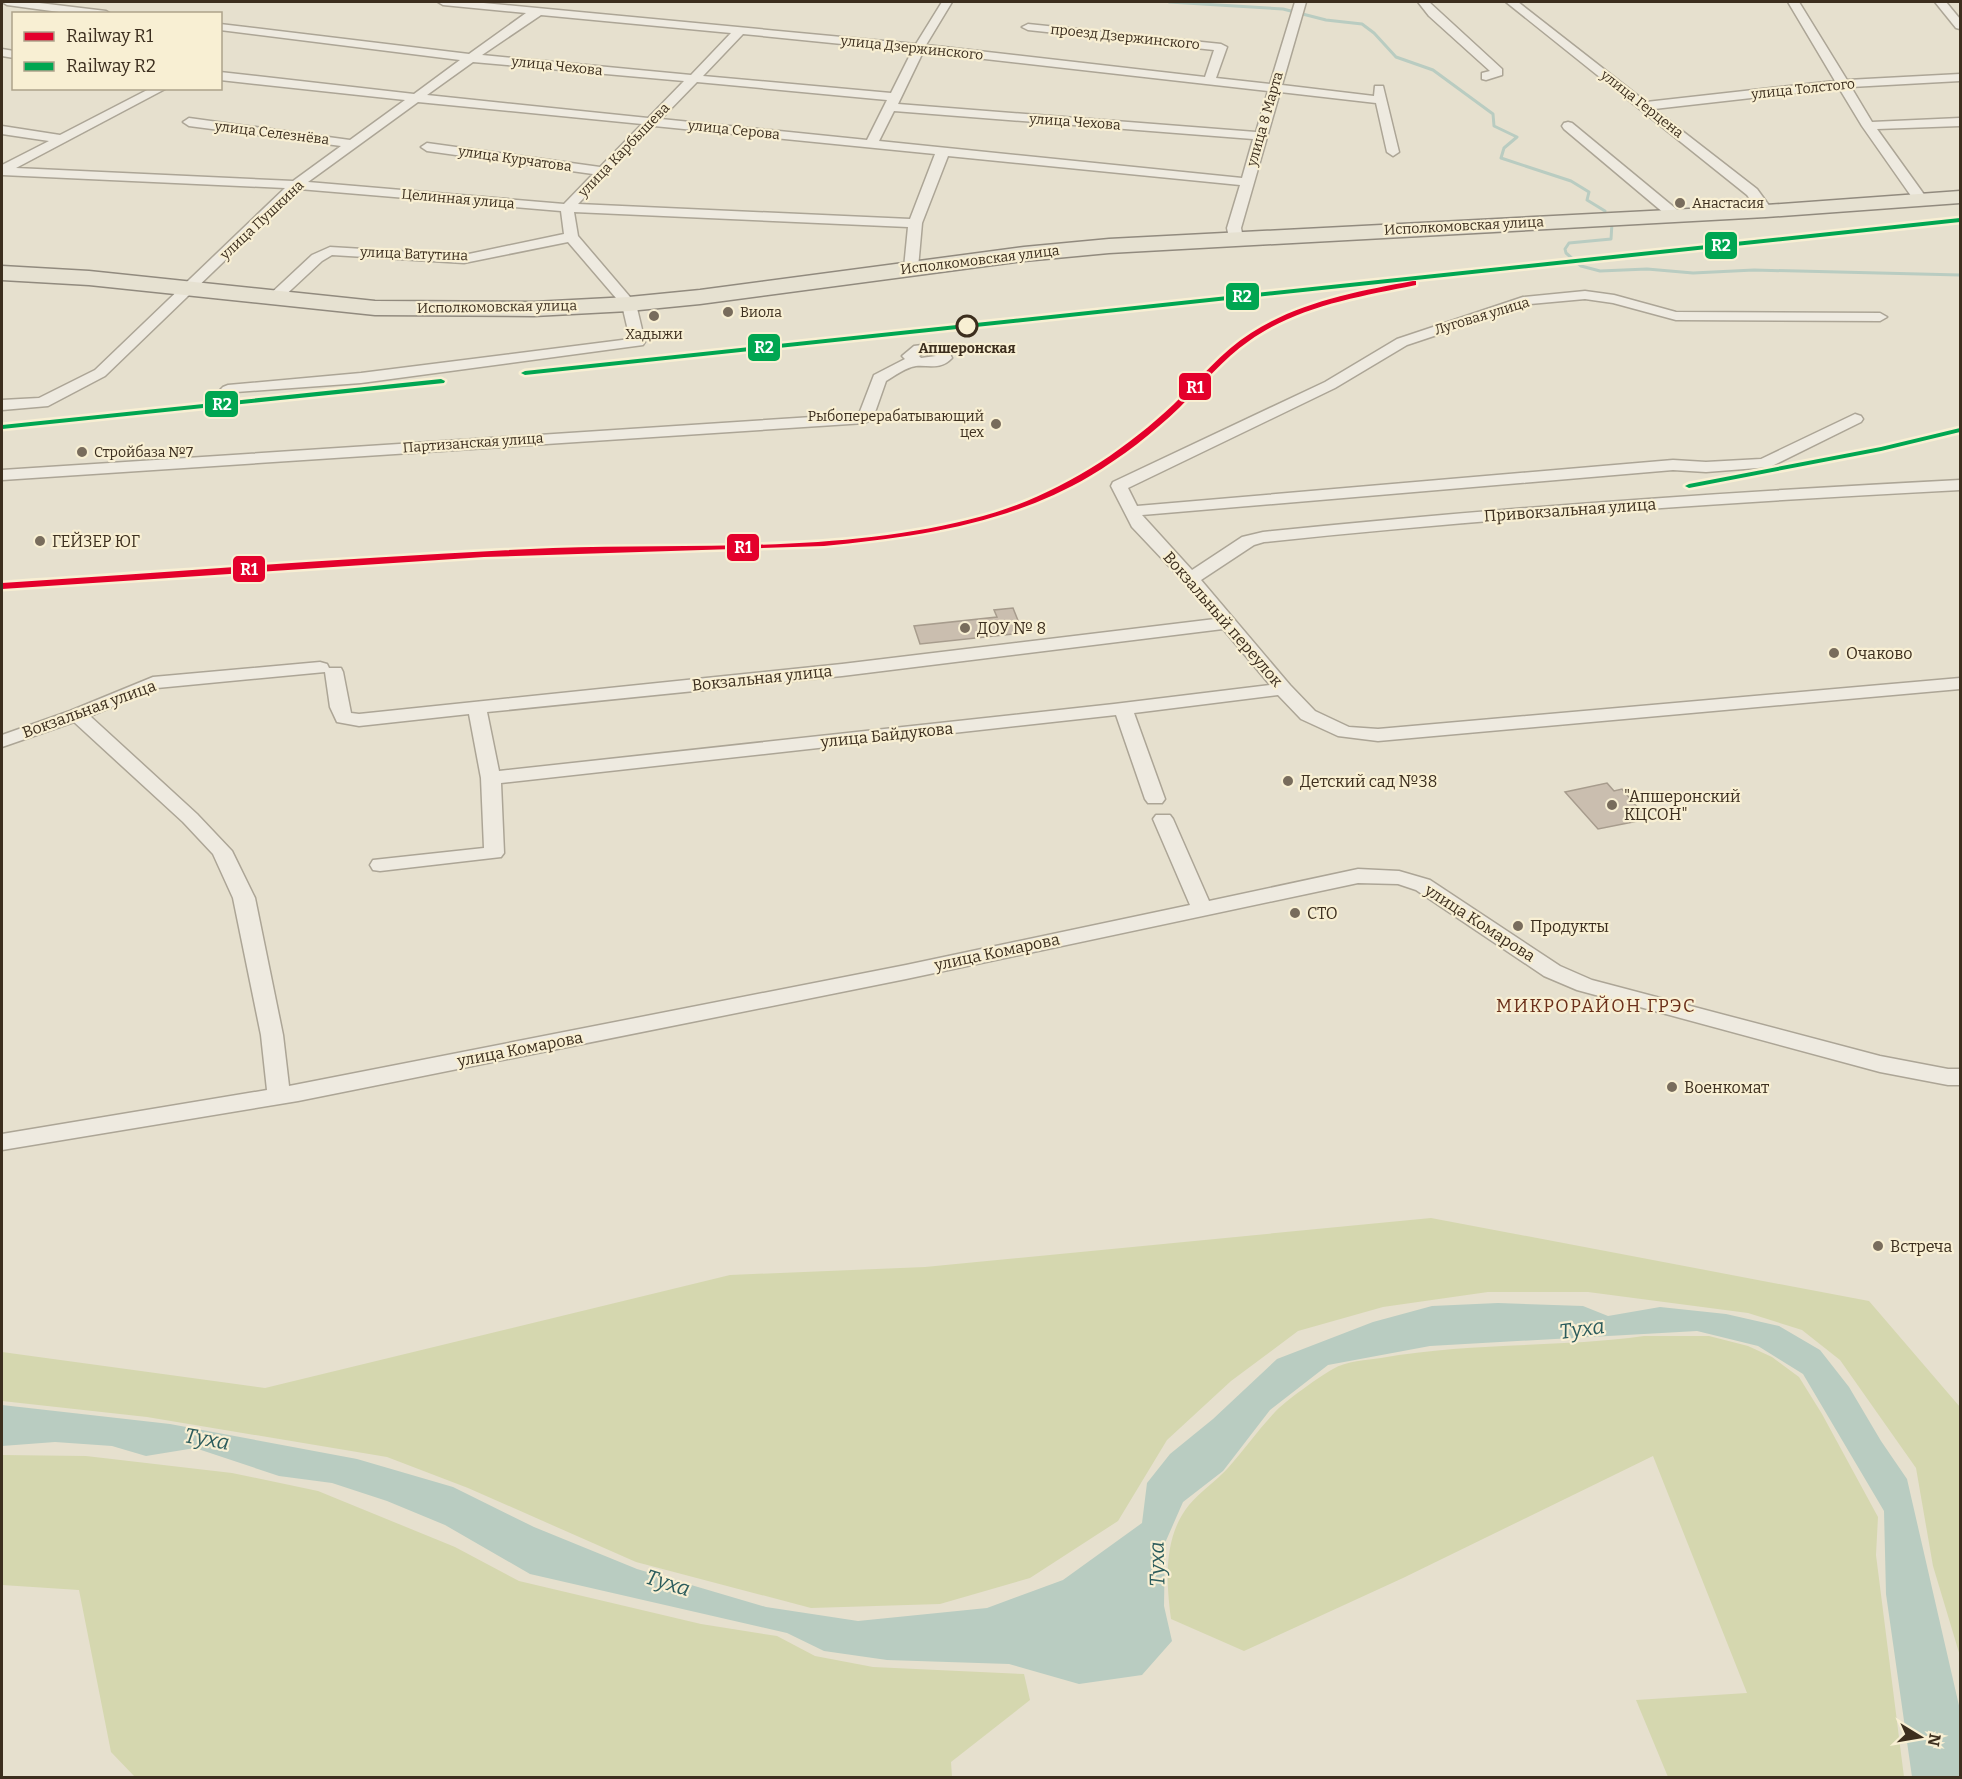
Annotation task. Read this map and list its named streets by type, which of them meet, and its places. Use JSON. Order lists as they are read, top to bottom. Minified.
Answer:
{"streets":{"main road":["Исполкомовская улица"],"street":["проезд Дзержинского","улица Дзержинского","улица Чехова","улица Толстого","улица Герцена","улица 8 Марта","улица Серова","улица Селезнёва","улица Карбышева","улица Курчатова","Целинная улица","улица Пушкина","улица Ватутина","Луговая улица","Партизанская улица","Привокзальная улица","Вокзальный переулок","Вокзальная улица","улица Байдукова","улица Комарова"]},"crossings":[["проезд Дзержинского","улица Дзержинского"],["улица Дзержинского","улица 8 Марта"],["улица Дзержинского","улица Карбышева"],["улица Дзержинского","улица Пушкина"],["улица Чехова","улица 8 Марта"],["улица Чехова","улица Карбышева"],["улица Чехова","улица Пушкина"],["улица Толстого","улица Герцена"],["улица Герцена","Исполкомовская улица"],["улица 8 Марта","улица Серова"],["улица 8 Марта","Исполкомовская улица"],["улица Серова","улица Карбышева"],["улица Серова","улица Пушкина"],["улица Селезнёва","улица Пушкина"],["улица Карбышева","улица Курчатова"],["улица Карбышева","Целинная улица"],["улица Карбышева","улица Ватутина"],["Целинная улица","улица Пушкина"],["улица Пушкина","Исполкомовская улица"],["Исполкомовская улица","улица Ватутина"],["Луговая улица","Вокзальный переулок"],["Привокзальная улица","Вокзальный переулок"],["Вокзальный переулок","Вокзальная улица"],["Вокзальный переулок","улица Байдукова"]],"districts":["МИКРОРАЙОН ГРЭС"],"water":["Туха"],"places":["Анастасия","Виола","Хадыжи","Апшеронская","Рыбоперерабатывающий цех","Стройбаза №7","ГЕЙЗЕР ЮГ","ДОУ № 8","Очаково","Детский сад №38","\"Апшеронский КЦСОН\"","СТО","Продукты","Военкомат","Встреча"],"lines":["rail line R2","rail line R1"],"legend":["Railway R1","Railway R2"],"north":"right"}
